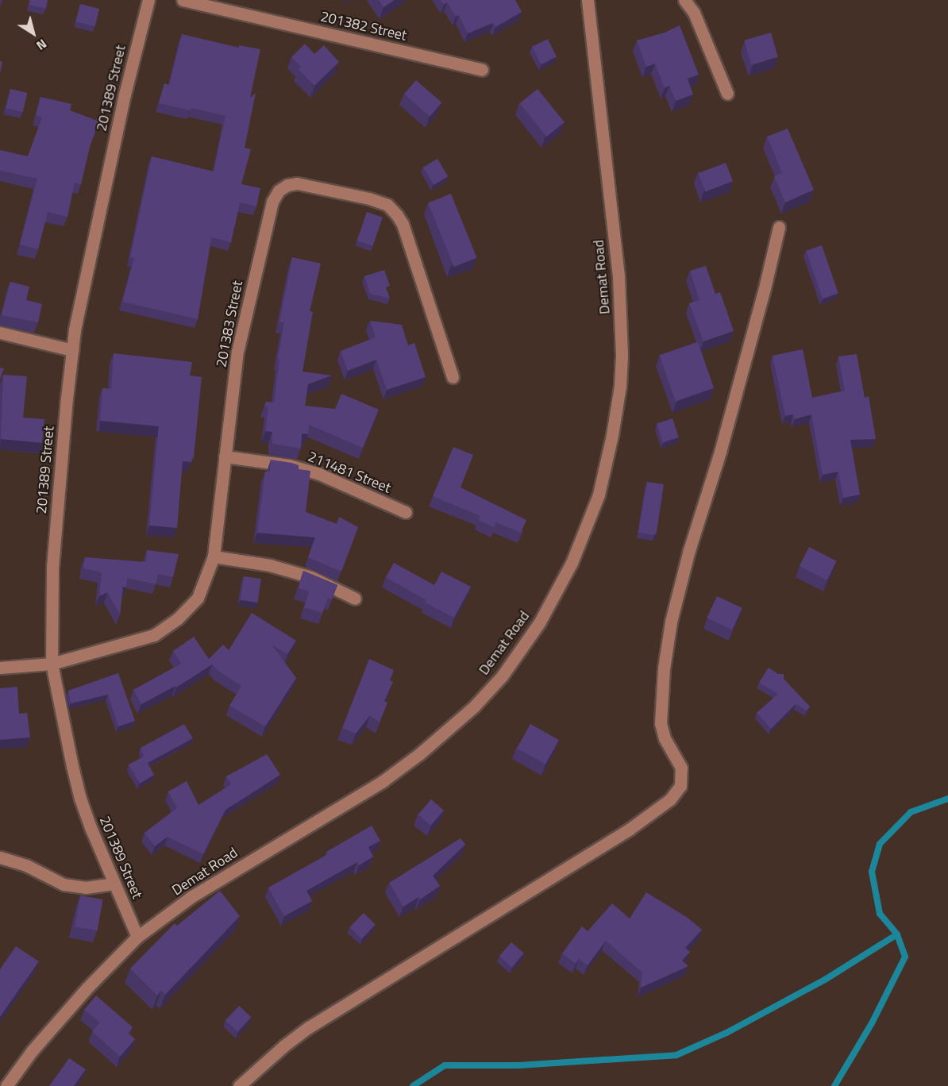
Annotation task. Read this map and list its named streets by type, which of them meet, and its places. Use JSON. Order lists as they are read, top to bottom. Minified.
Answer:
{"streets":{"street":["201382 Street","201389 Street","Demat Road","201383 Street","211481 Street"]},"crossings":[["201389 Street","Demat Road"],["201389 Street","201383 Street"],["201383 Street","211481 Street"]],"north":"bottom right"}
